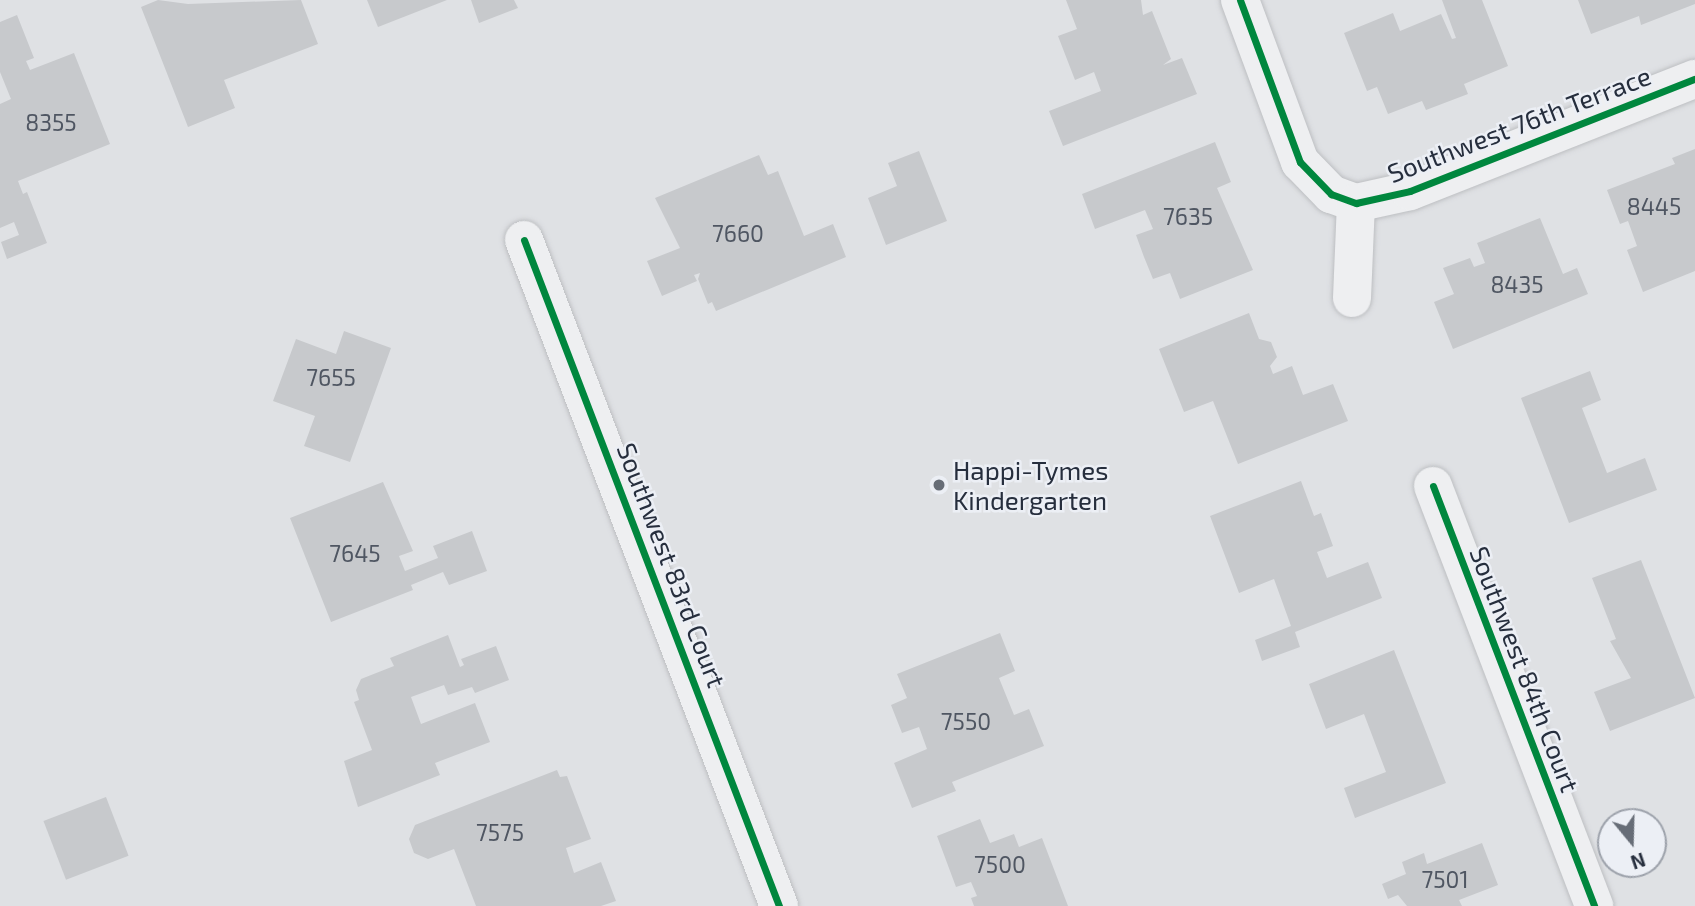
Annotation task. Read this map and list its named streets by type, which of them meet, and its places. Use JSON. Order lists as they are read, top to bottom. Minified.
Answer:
{"streets":{"street":["Southwest 76th Terrace","Southwest 83rd Court","Southwest 84th Court"]},"places":["Happi-Tymes Kindergarten"],"house_numbers":["8355","8445","7635","7660","8435","7655","7645","7550","7575","7500","7501"],"north":"bottom"}
